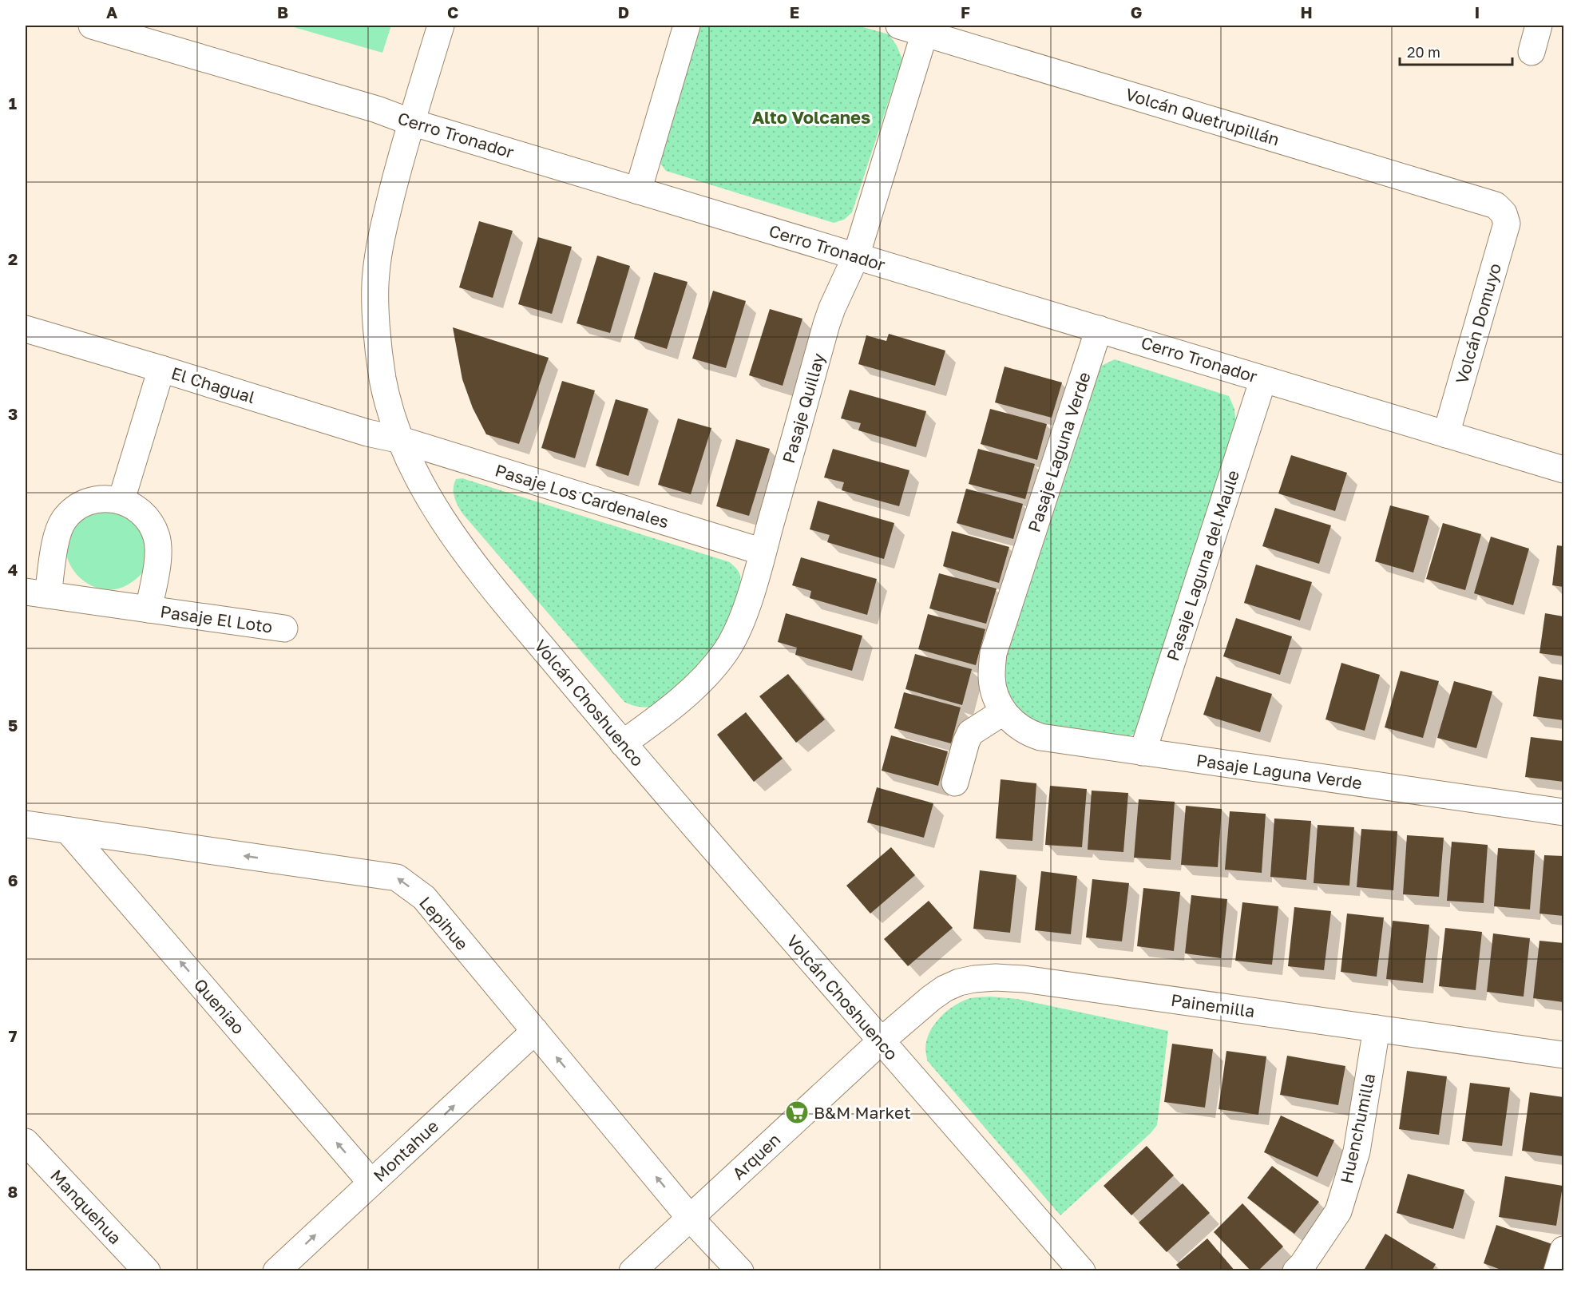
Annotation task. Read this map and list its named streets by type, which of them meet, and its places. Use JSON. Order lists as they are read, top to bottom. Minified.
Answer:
{"streets":{"street":["Volcán Quetrupillán","Cerro Tronador","Volcán Domuyo","El Chagual","Pasaje Quillay","Pasaje Laguna Verde","Pasaje Los Cardenales","Pasaje Laguna del Maule","Pasaje El Loto","Volcán Choshuenco","Lepihue","Painemilla","Queniao","Huenchumilla","Montahue","Arquen","Manquehua"]},"crossings":[["Volcán Quetrupillán","Volcán Domuyo"],["Volcán Quetrupillán","Pasaje Quillay"],["Cerro Tronador","Volcán Domuyo"],["Cerro Tronador","Pasaje Quillay"],["Cerro Tronador","Pasaje Laguna Verde"],["Cerro Tronador","Pasaje Laguna del Maule"],["Cerro Tronador","Volcán Choshuenco"],["El Chagual","Pasaje Los Cardenales"],["El Chagual","Volcán Choshuenco"],["Pasaje Quillay","Pasaje Los Cardenales"],["Pasaje Quillay","Volcán Choshuenco"],["Pasaje Laguna Verde","Pasaje Laguna del Maule"],["Pasaje Los Cardenales","Volcán Choshuenco"],["Volcán Choshuenco","Painemilla"],["Volcán Choshuenco","Arquen"],["Lepihue","Queniao"],["Lepihue","Montahue"],["Lepihue","Arquen"],["Painemilla","Huenchumilla"],["Painemilla","Arquen"],["Queniao","Montahue"]],"one_way":["Lepihue","Queniao","Montahue"],"districts":["Alto Volcanes"],"places":{"supermarket":["B&M Market"]},"scale_bar":"20 m","grid":{"columns":["A","B","C","D","E","F","G","H","I"],"rows":["1","2","3","4","5","6","7","8"]}}
